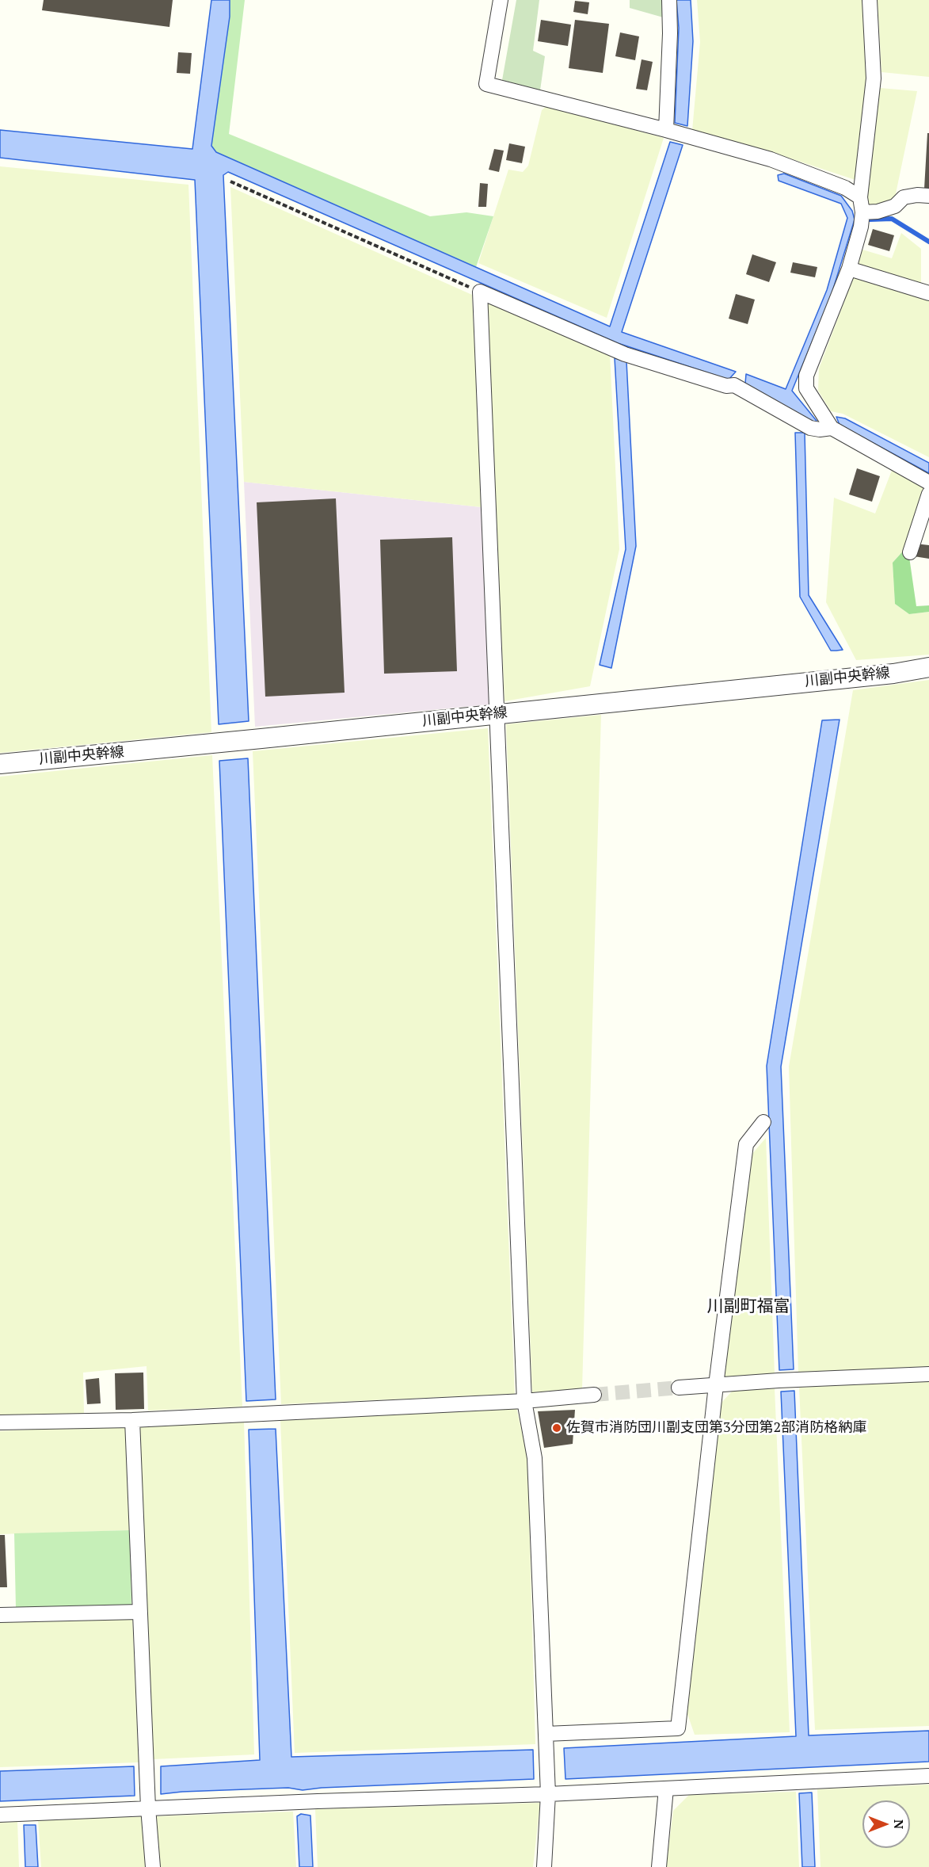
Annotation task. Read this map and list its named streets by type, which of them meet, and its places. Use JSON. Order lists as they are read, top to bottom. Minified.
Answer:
{"streets":{"street":["川副中央幹線"]},"districts":["川副町福富"],"places":["佐賀市消防団川副支団第3分団第2部消防格納庫"],"north":"right"}
